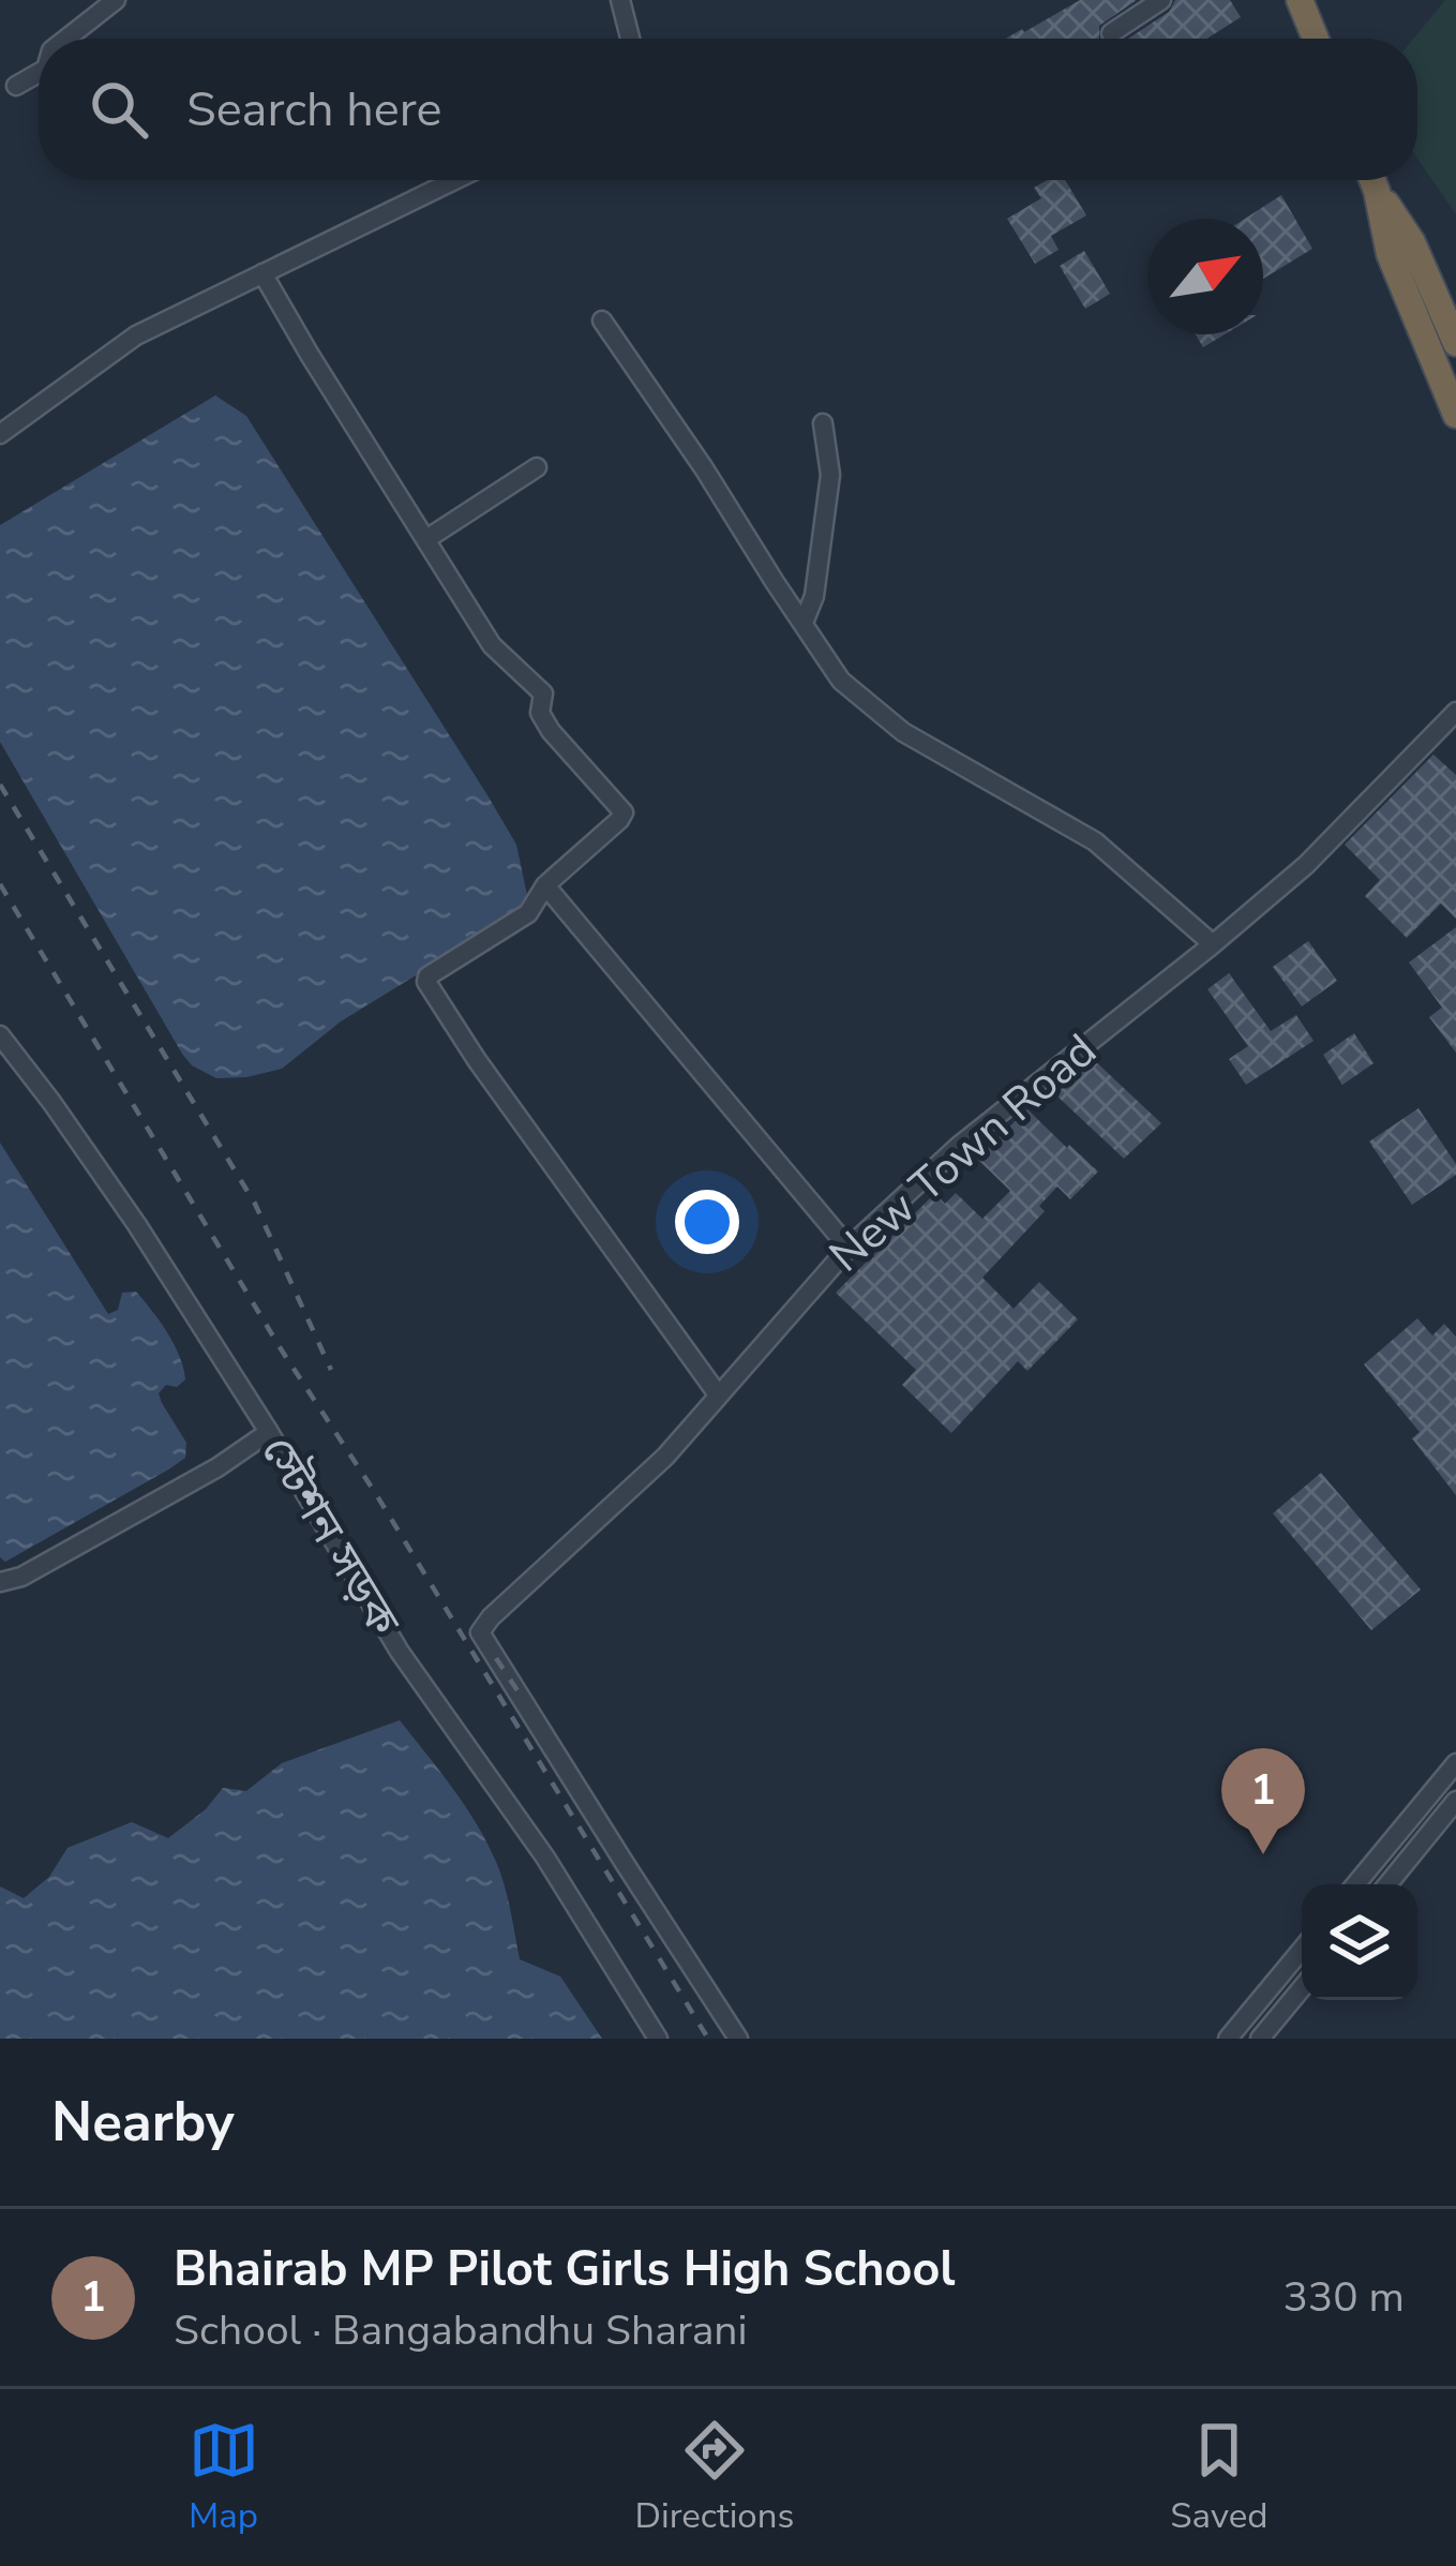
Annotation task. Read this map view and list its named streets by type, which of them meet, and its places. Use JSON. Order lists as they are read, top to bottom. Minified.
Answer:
{"streets":{"street":["New Town Road","স্টেশন সড়ক"]},"north":"top right","page":{"search":"Search here","pins":"1","heading":"Nearby","list":[{"mark":"1","name":"Bhairab MP Pilot Girls High School","note":"School · Bangabandhu Sharani","value":"330 m"}],"nav":["Map","Directions","Saved"]}}
